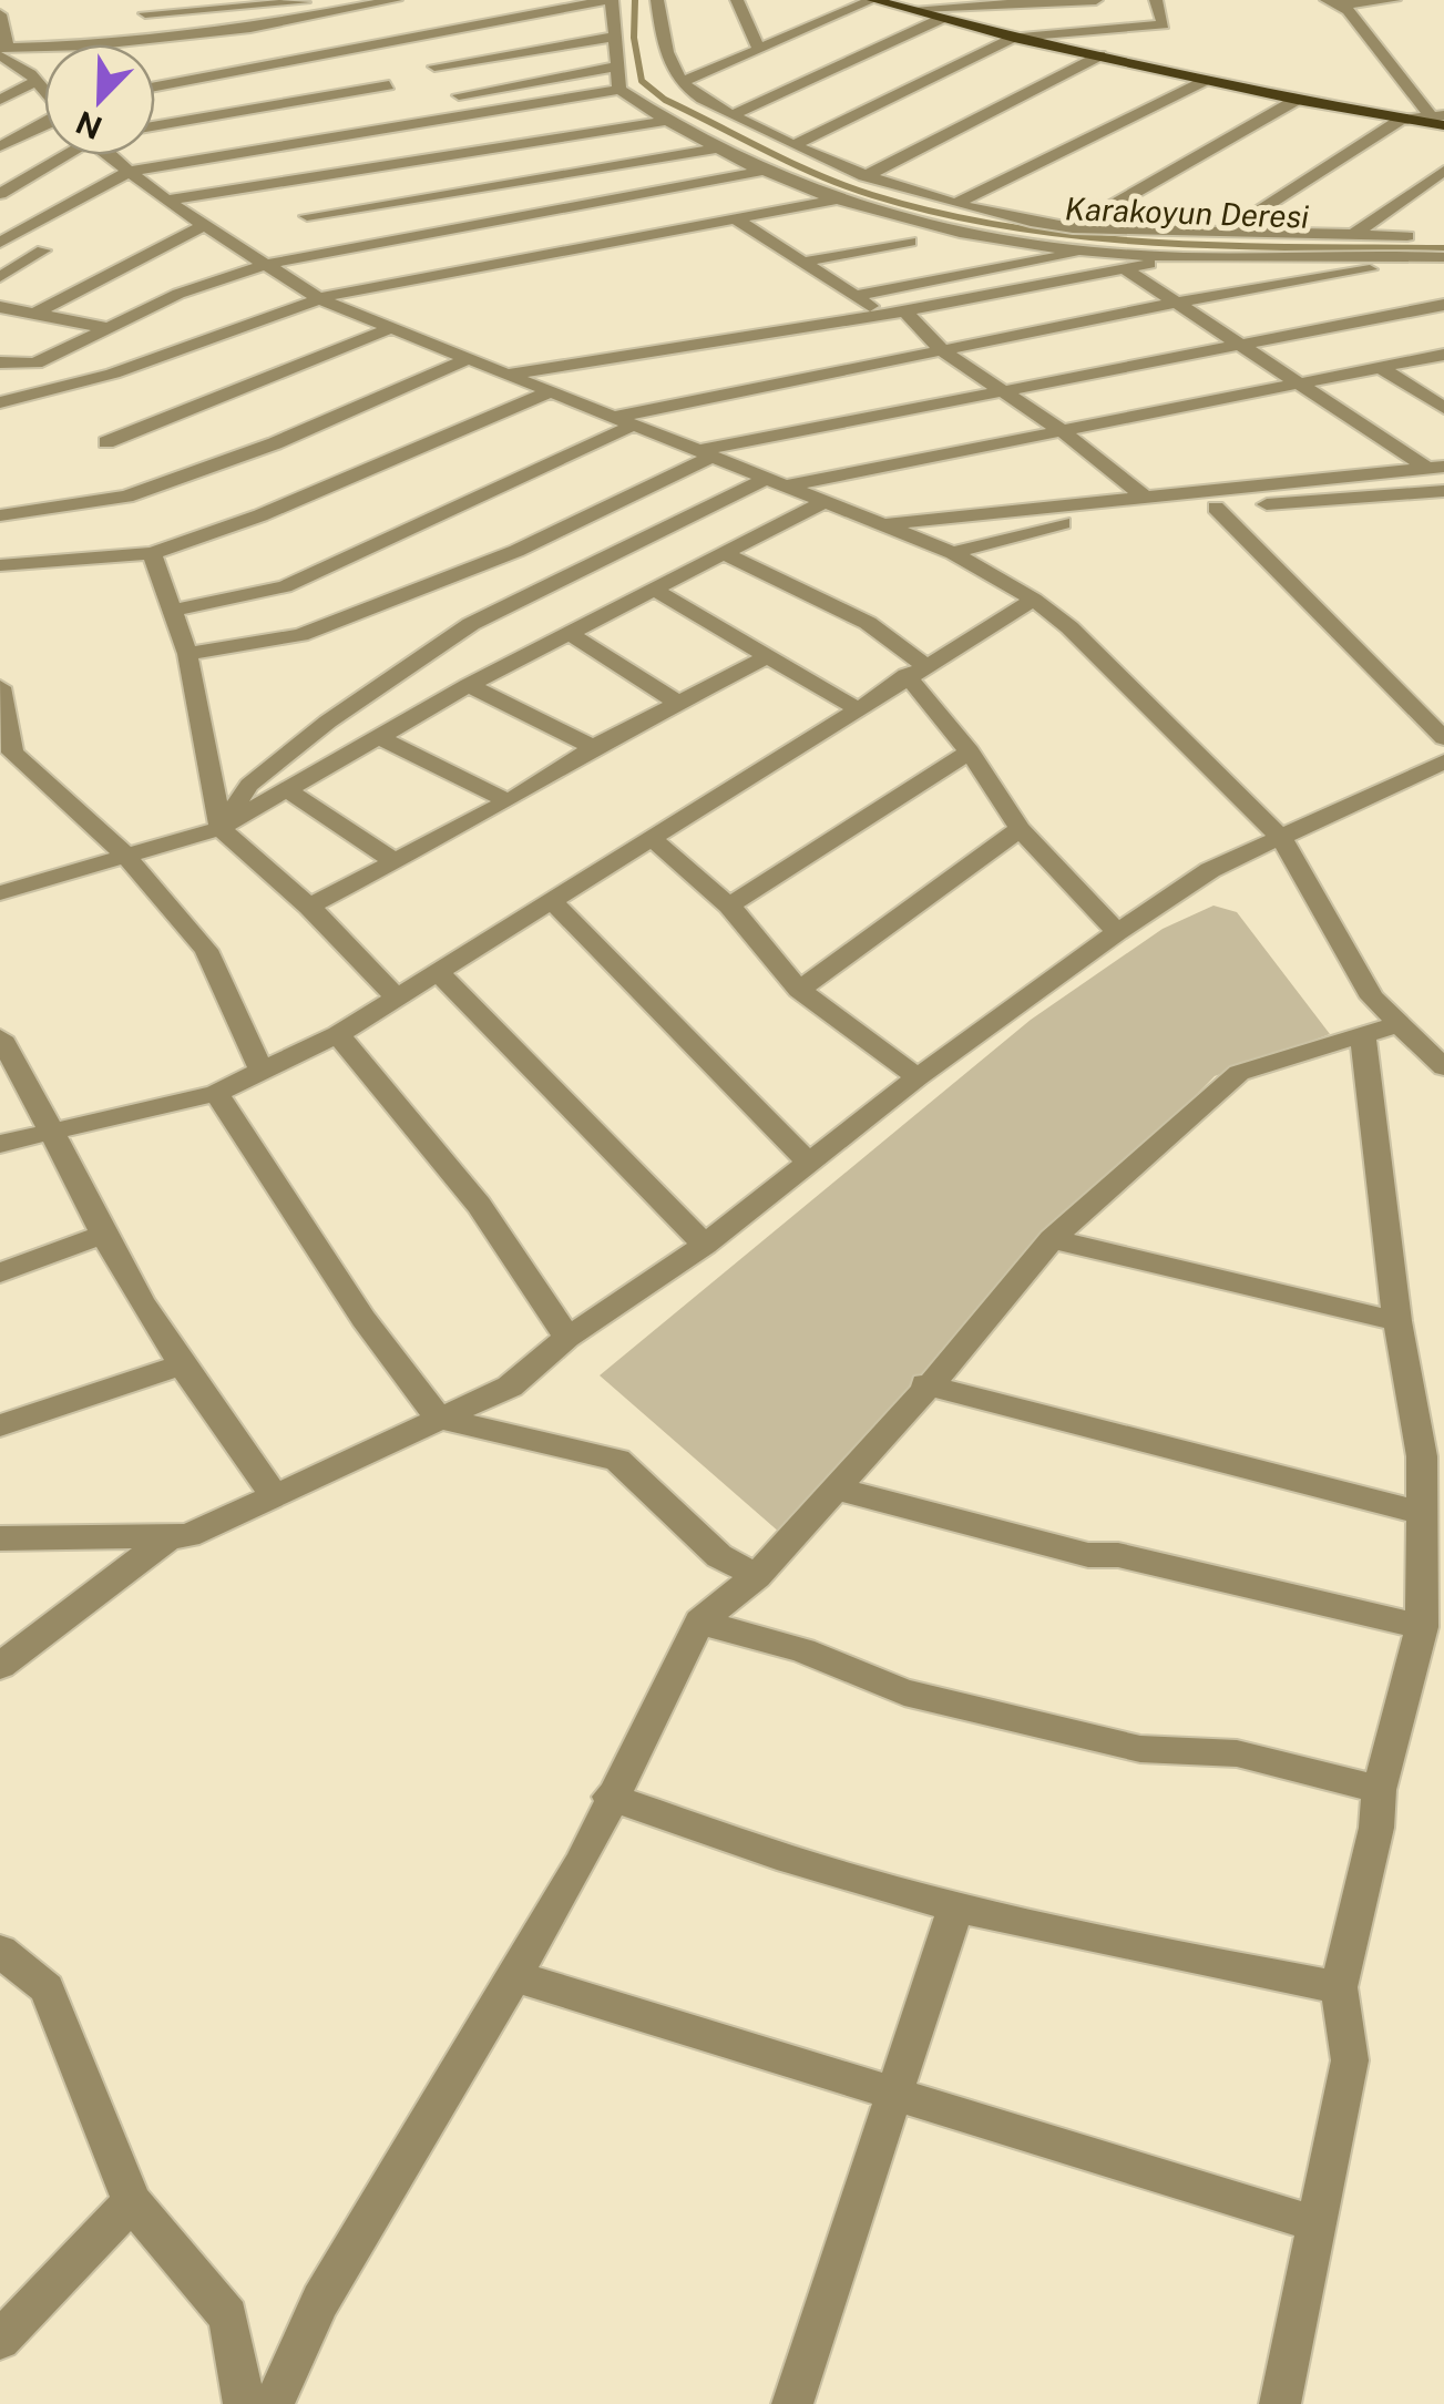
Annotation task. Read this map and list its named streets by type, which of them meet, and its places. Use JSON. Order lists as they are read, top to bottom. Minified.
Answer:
{"water":["Karakoyun Deresi"],"north":"bottom left"}
